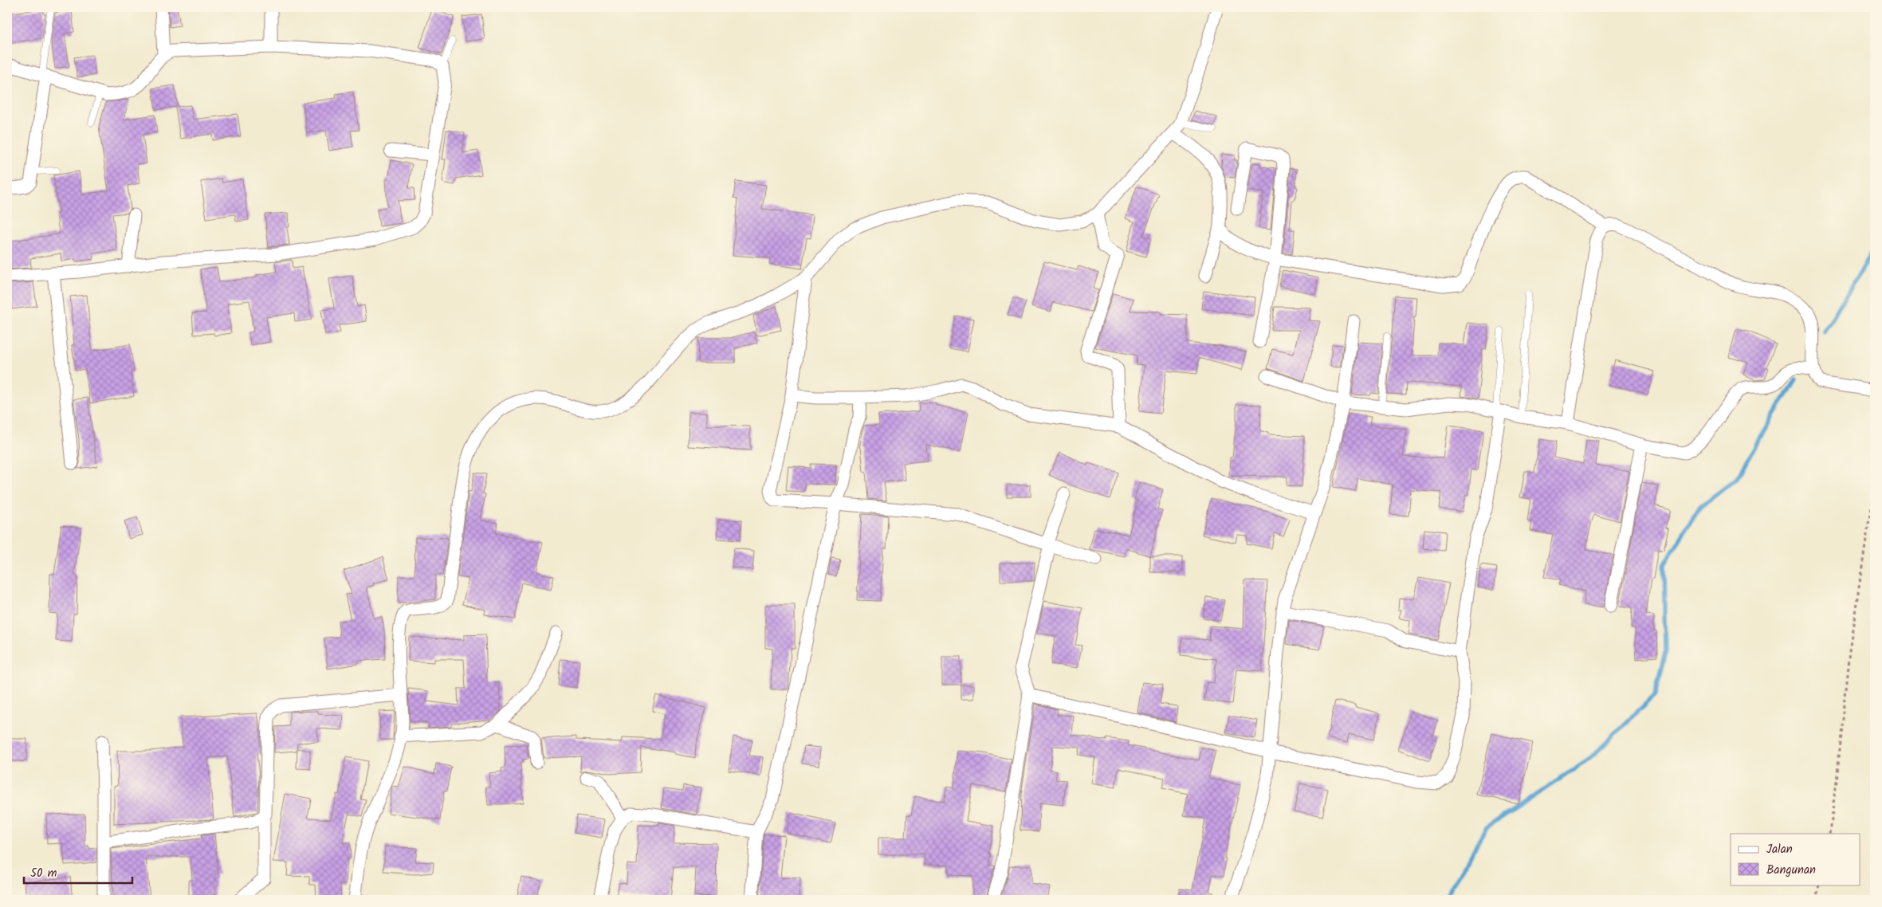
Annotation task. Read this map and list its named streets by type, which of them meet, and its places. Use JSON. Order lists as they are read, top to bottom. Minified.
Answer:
{"legend":["Jalan","Bangunan"],"scale_bar":"50 m"}
